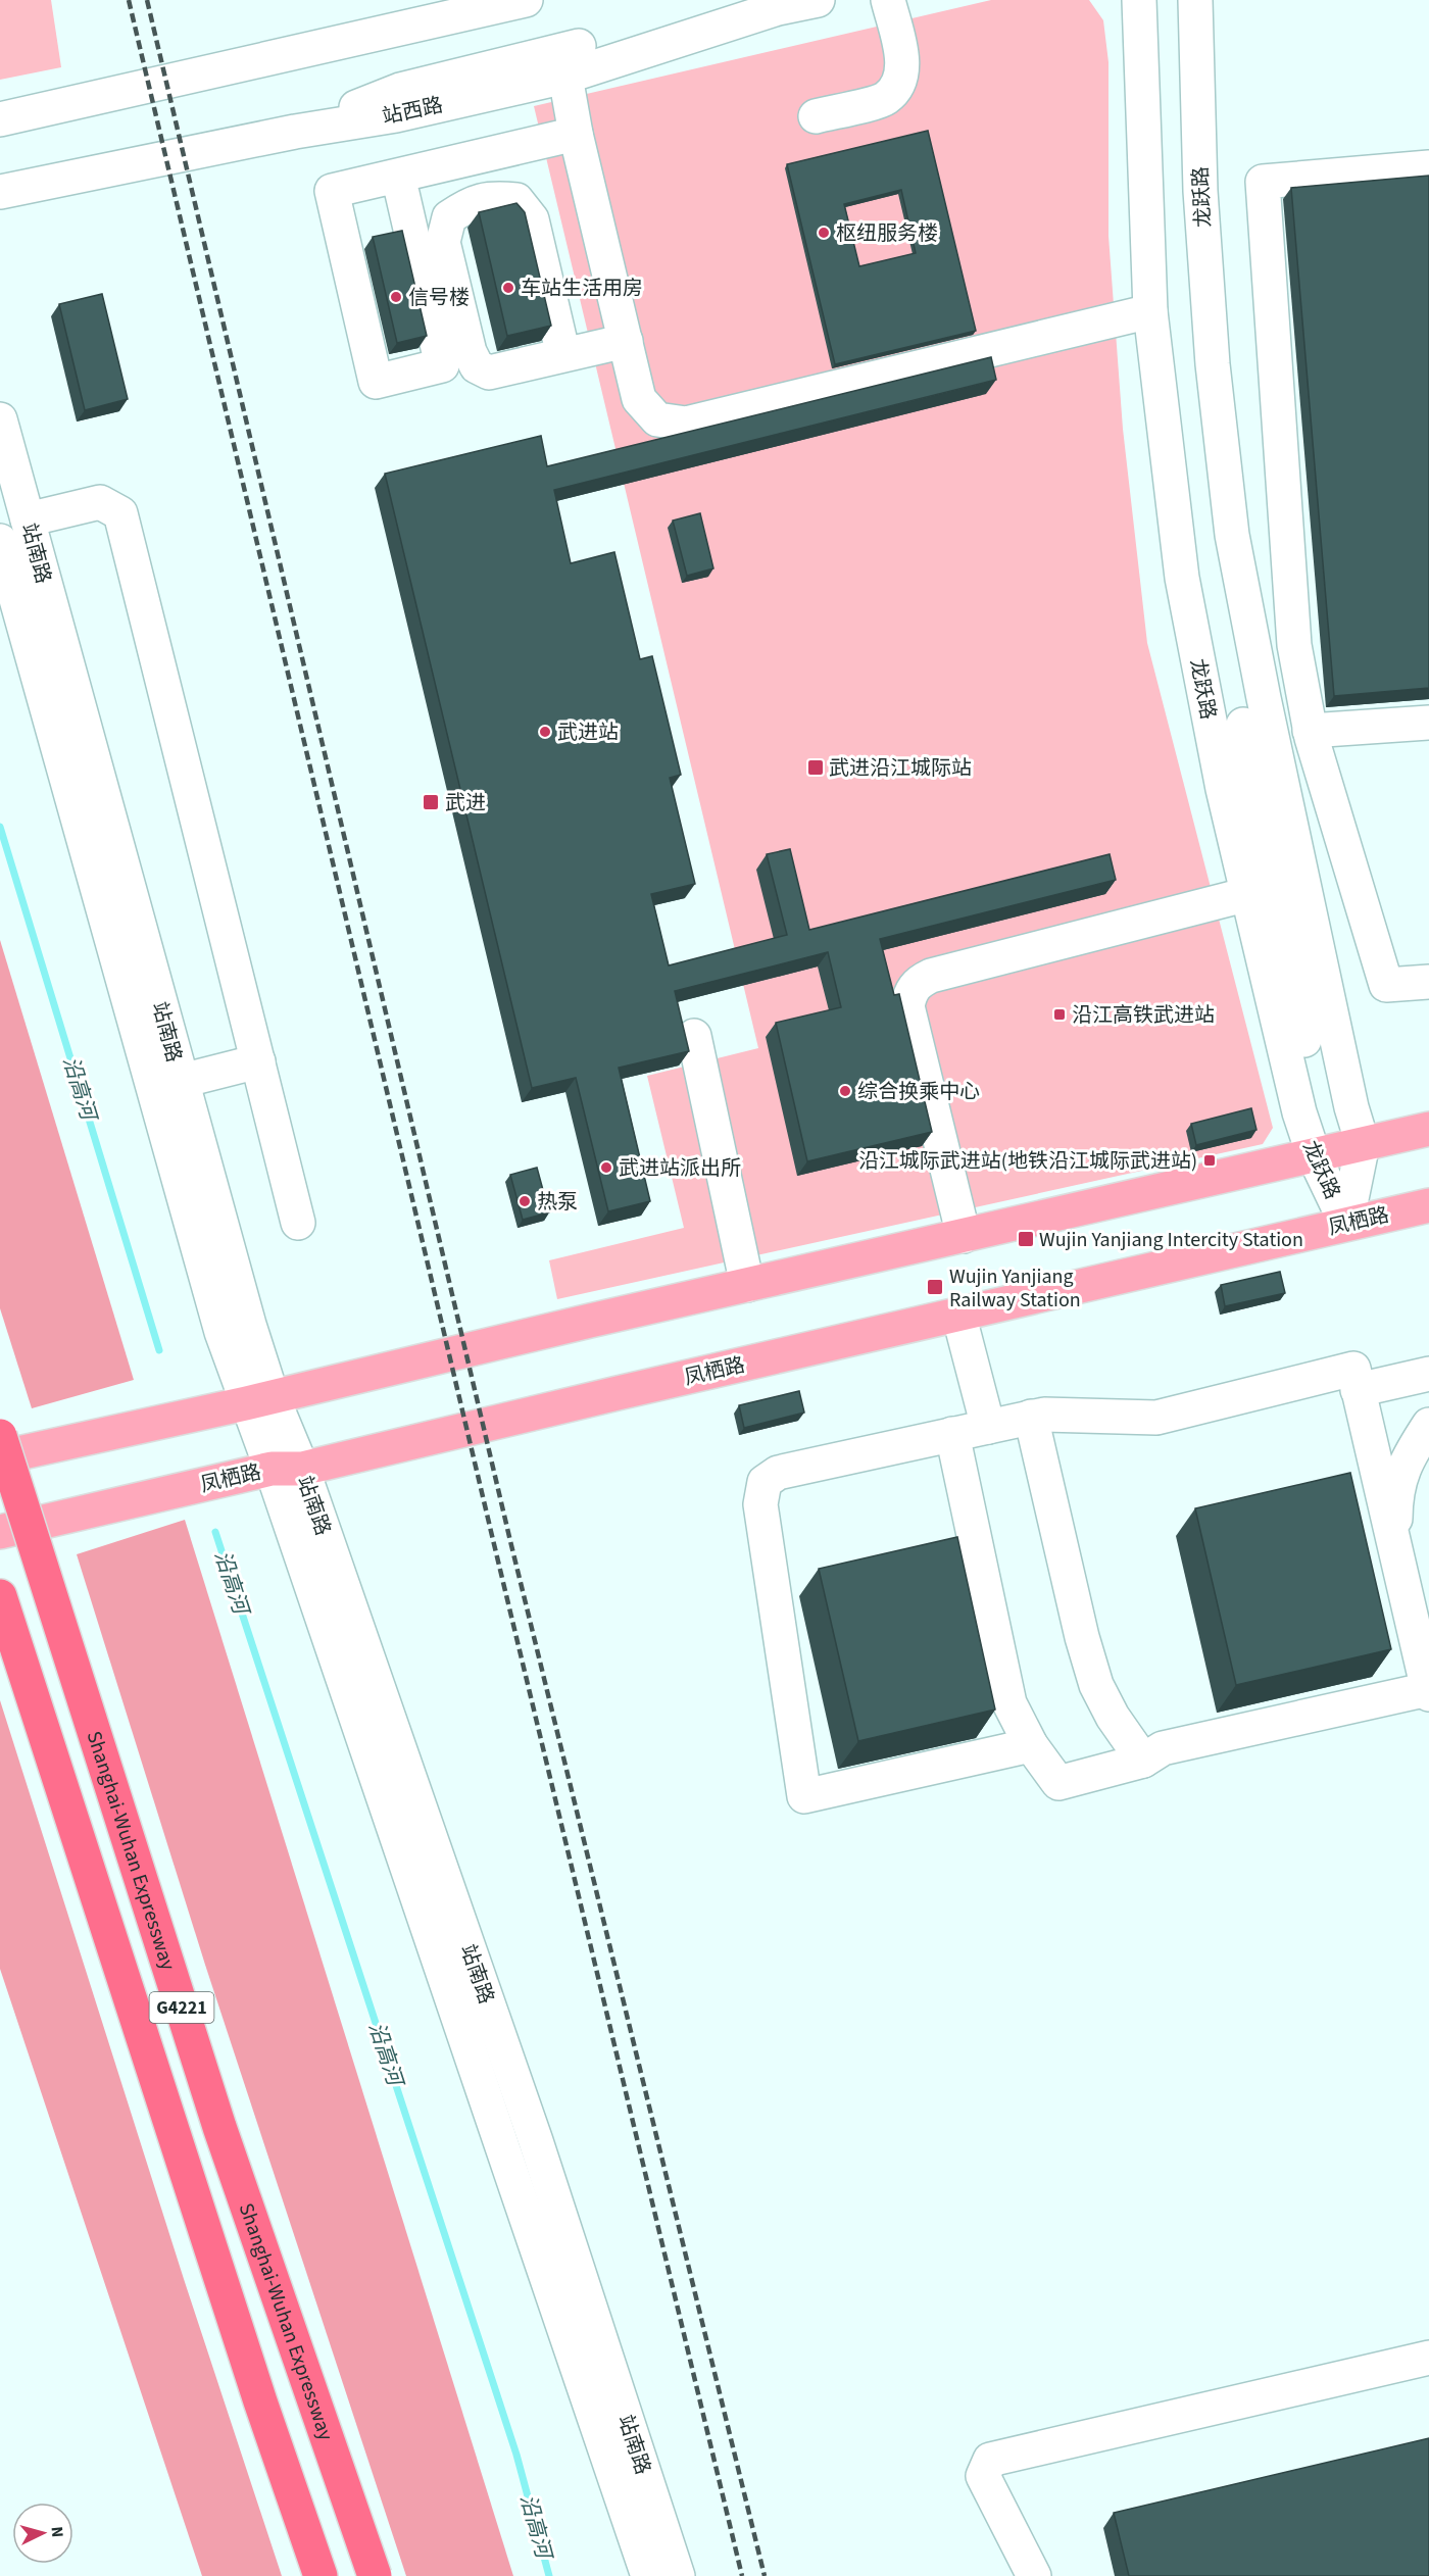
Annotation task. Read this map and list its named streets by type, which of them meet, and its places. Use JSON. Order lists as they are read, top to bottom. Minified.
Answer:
{"streets":{"highway":["Shanghai-Wuhan Expressway","G4221"],"main road":["凤栖路"],"street":["站西路","龙跃路","站南路"]},"crossings":[["龙跃路","凤栖路"],["站南路","凤栖路"]],"water":["沿高河"],"places":{"other":["枢纽服务楼","车站生活用房","信号楼","武进站","综合换乘中心","武进站派出所","热泵"],"transit":["武进沿江城际站","武进","沿江高铁武进站","沿江城际武进站(地铁沿江城际武进站)","Wujin Yanjiang Intercity Station","Wujin Yanjiang Railway Station"]},"north":"right"}
